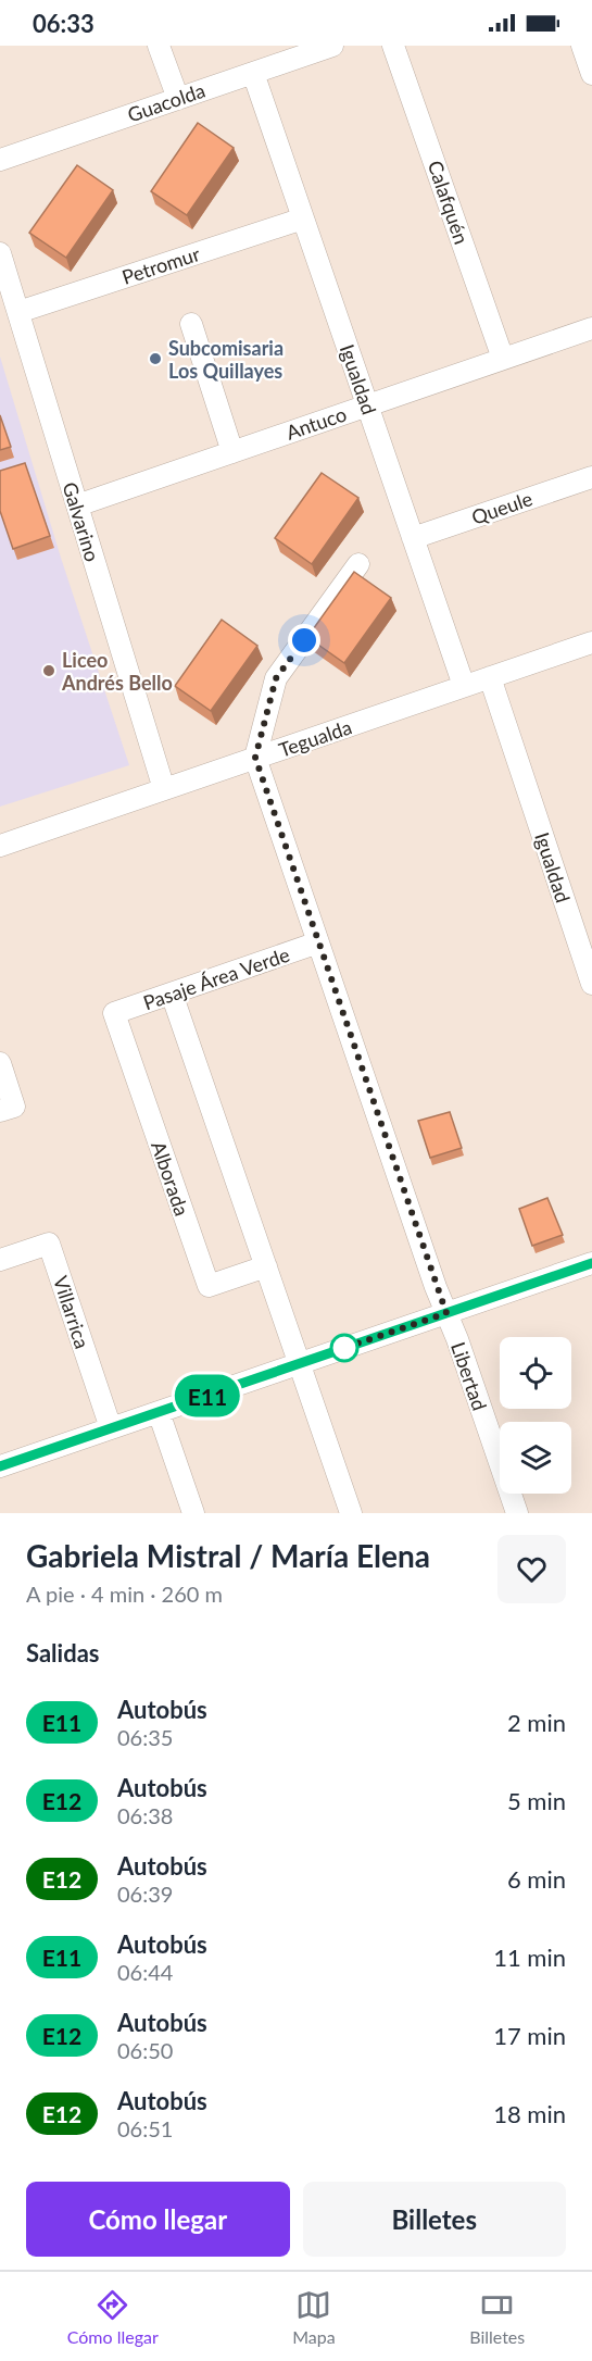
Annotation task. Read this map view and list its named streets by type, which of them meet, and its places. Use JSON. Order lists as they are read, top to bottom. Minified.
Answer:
{"streets":{"street":["Guacolda","Calafquén","Petromur","Igualdad","Antuco","Queule","Galvarino","Tegualda","Pasaje Área Verde","Alborada","Villarrica","Libertad"]},"crossings":[["Guacolda","Igualdad"],["Calafquén","Antuco"],["Petromur","Igualdad"],["Petromur","Galvarino"],["Igualdad","Antuco"],["Igualdad","Queule"],["Igualdad","Tegualda"],["Antuco","Galvarino"],["Galvarino","Tegualda"],["Tegualda","Libertad"],["Pasaje Área Verde","Alborada"],["Pasaje Área Verde","Libertad"]],"places":["Subcomisaria Los Quillayes","Liceo Andrés Bello"],"lines":["bus line E11"],"page":{"status":"06:33","on_map":"E11","heading":[["Gabriela Mistral / María Elena","A pie · 4 min · 260 m"],"Salidas"],"list":[{"mark":"E11","name":"Autobús","note":"06:35","value":"2 min"},{"mark":"E12","name":"Autobús","note":"06:38","value":"5 min"},{"mark":"E12","name":"Autobús","note":"06:39","value":"6 min"},{"mark":"E11","name":"Autobús","note":"06:44","value":"11 min"},{"mark":"E12","name":"Autobús","note":"06:50","value":"17 min"},{"mark":"E12","name":"Autobús","note":"06:51","value":"18 min"}],"buttons":["Cómo llegar","Billetes"],"tabs":["Cómo llegar","Mapa","Billetes"]}}
